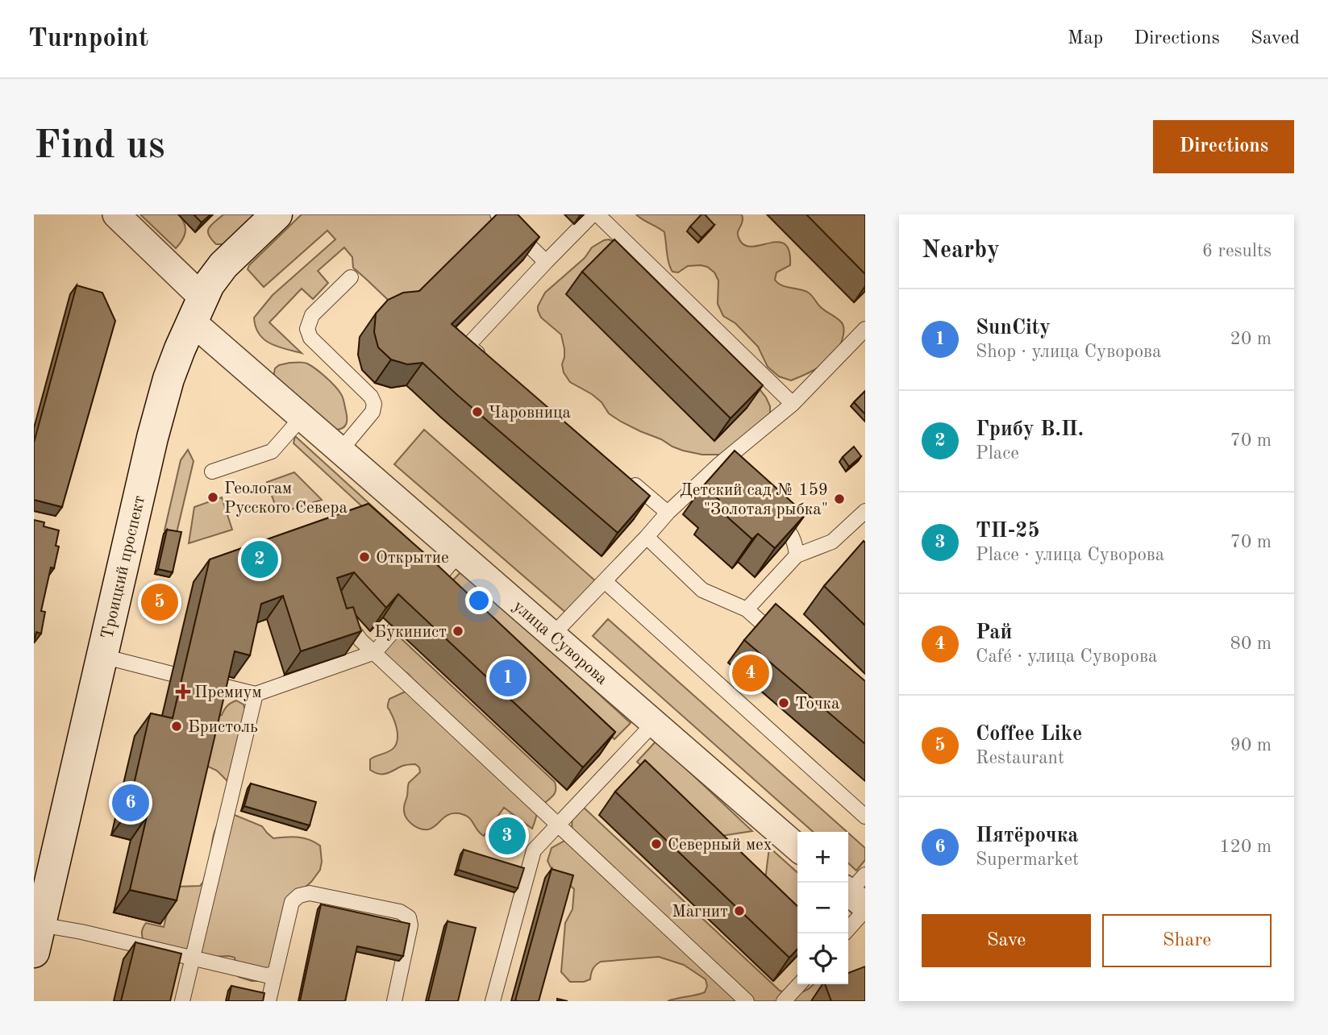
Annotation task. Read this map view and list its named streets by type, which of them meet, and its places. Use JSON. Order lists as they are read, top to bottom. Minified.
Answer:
{"streets":{"main road":["Троицкий проспект"],"street":["улица Суворова"]},"crossings":[["Троицкий проспект","улица Суворова"]],"places":{"other":["Чаровница","Геологам Русского Севера","Детский сад № 159 \"Золотая рыбка\"","Открытие","Букинист","Точка","Бристоль","Северный мех","Магнит"],"health":["Премиум"]},"page":{"header":"Turnpoint","nav":["Map","Directions","Saved"],"buttons":["Directions",["Save","Share"]],"title":"Find us","heading":["Nearby","6 results"],"list":[{"mark":"1","name":"SunCity","note":"Shop · улица Суворова","value":"20 m"},{"mark":"2","name":"Грибу В.П.","note":"Place","value":"70 m"},{"mark":"3","name":"ТП-25","note":"Place · улица Суворова","value":"70 m"},{"mark":"4","name":"Рай","note":"Café · улица Суворова","value":"80 m"},{"mark":"5","name":"Coffee Like","note":"Restaurant","value":"90 m"},{"mark":"6","name":"Пятёрочка","note":"Supermarket","value":"120 m"}],"pins":["2","5","4","1","6","3"],"map_buttons":["+","−"]}}
